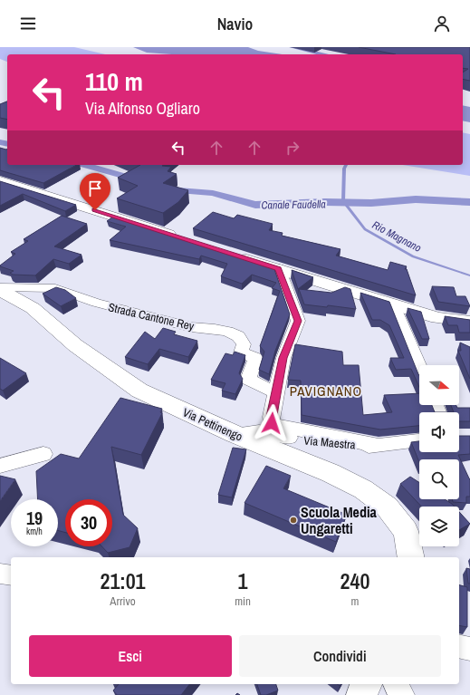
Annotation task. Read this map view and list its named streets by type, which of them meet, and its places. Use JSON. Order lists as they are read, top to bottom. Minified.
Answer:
{"streets":{"main road":["Via Pettinengo"],"street":["Strada Cantone Rey","Via Maestra"]},"crossings":[["Strada Cantone Rey","Via Pettinengo"],["Via Pettinengo","Via Maestra"]],"districts":["PAVIGNANO"],"water":["Canale Faudella","Rio Magnano"],"places":["Scuola Media Ungaretti"],"north":"right","page":{"header":"Navio","turn":["110 m","Via Alfonso Ogliaro"],"speed":"19 km/h","limit":"30","eta":["21:01","Arrivo","1","min","240","m"],"buttons":["Esci","Condividi"]}}
